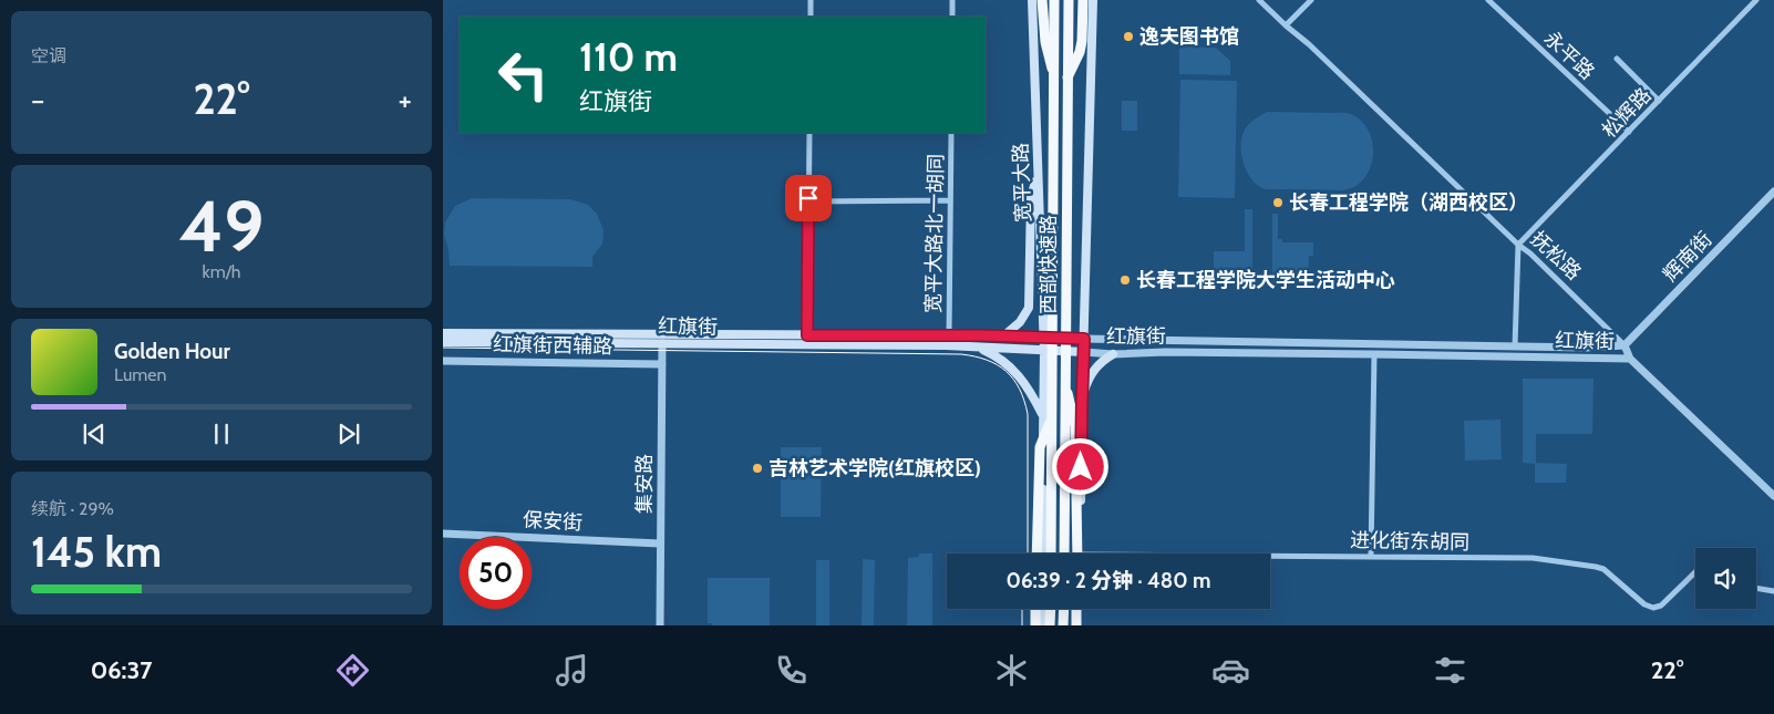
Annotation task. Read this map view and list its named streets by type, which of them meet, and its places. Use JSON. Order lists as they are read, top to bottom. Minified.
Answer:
{"streets":{"highway":["西部快速路"],"main road":["宽平大路","红旗街"],"street":["永平路","松辉路","宽平大路北一胡同","抚松路","辉南街","红旗街西辅路","集安路","保安街","进化街东胡同"]},"crossings":[["永平路","松辉路"],["松辉路","抚松路"],["宽平大路","西部快速路"],["宽平大路","红旗街"],["宽平大路北一胡同","红旗街"],["抚松路","辉南街"],["抚松路","红旗街"],["辉南街","红旗街"],["红旗街","集安路"],["红旗街西辅路","集安路"],["集安路","保安街"]],"places":["逸夫图书馆","长春工程学院（湖西校区）","长春工程学院大学生活动中心","吉林艺术学院(红旗校区)"],"page":{"tile":["空调",["49","km/h"],["续航 · 29%","145 km"]],"turn":["110 m","红旗街"],"heat":["−","22°","+"],"song":["Golden Hour","Lumen"],"limit":"50","trip":"06:39 · 2 分钟 · 480 m","tabs":["06:37","22°"]}}
